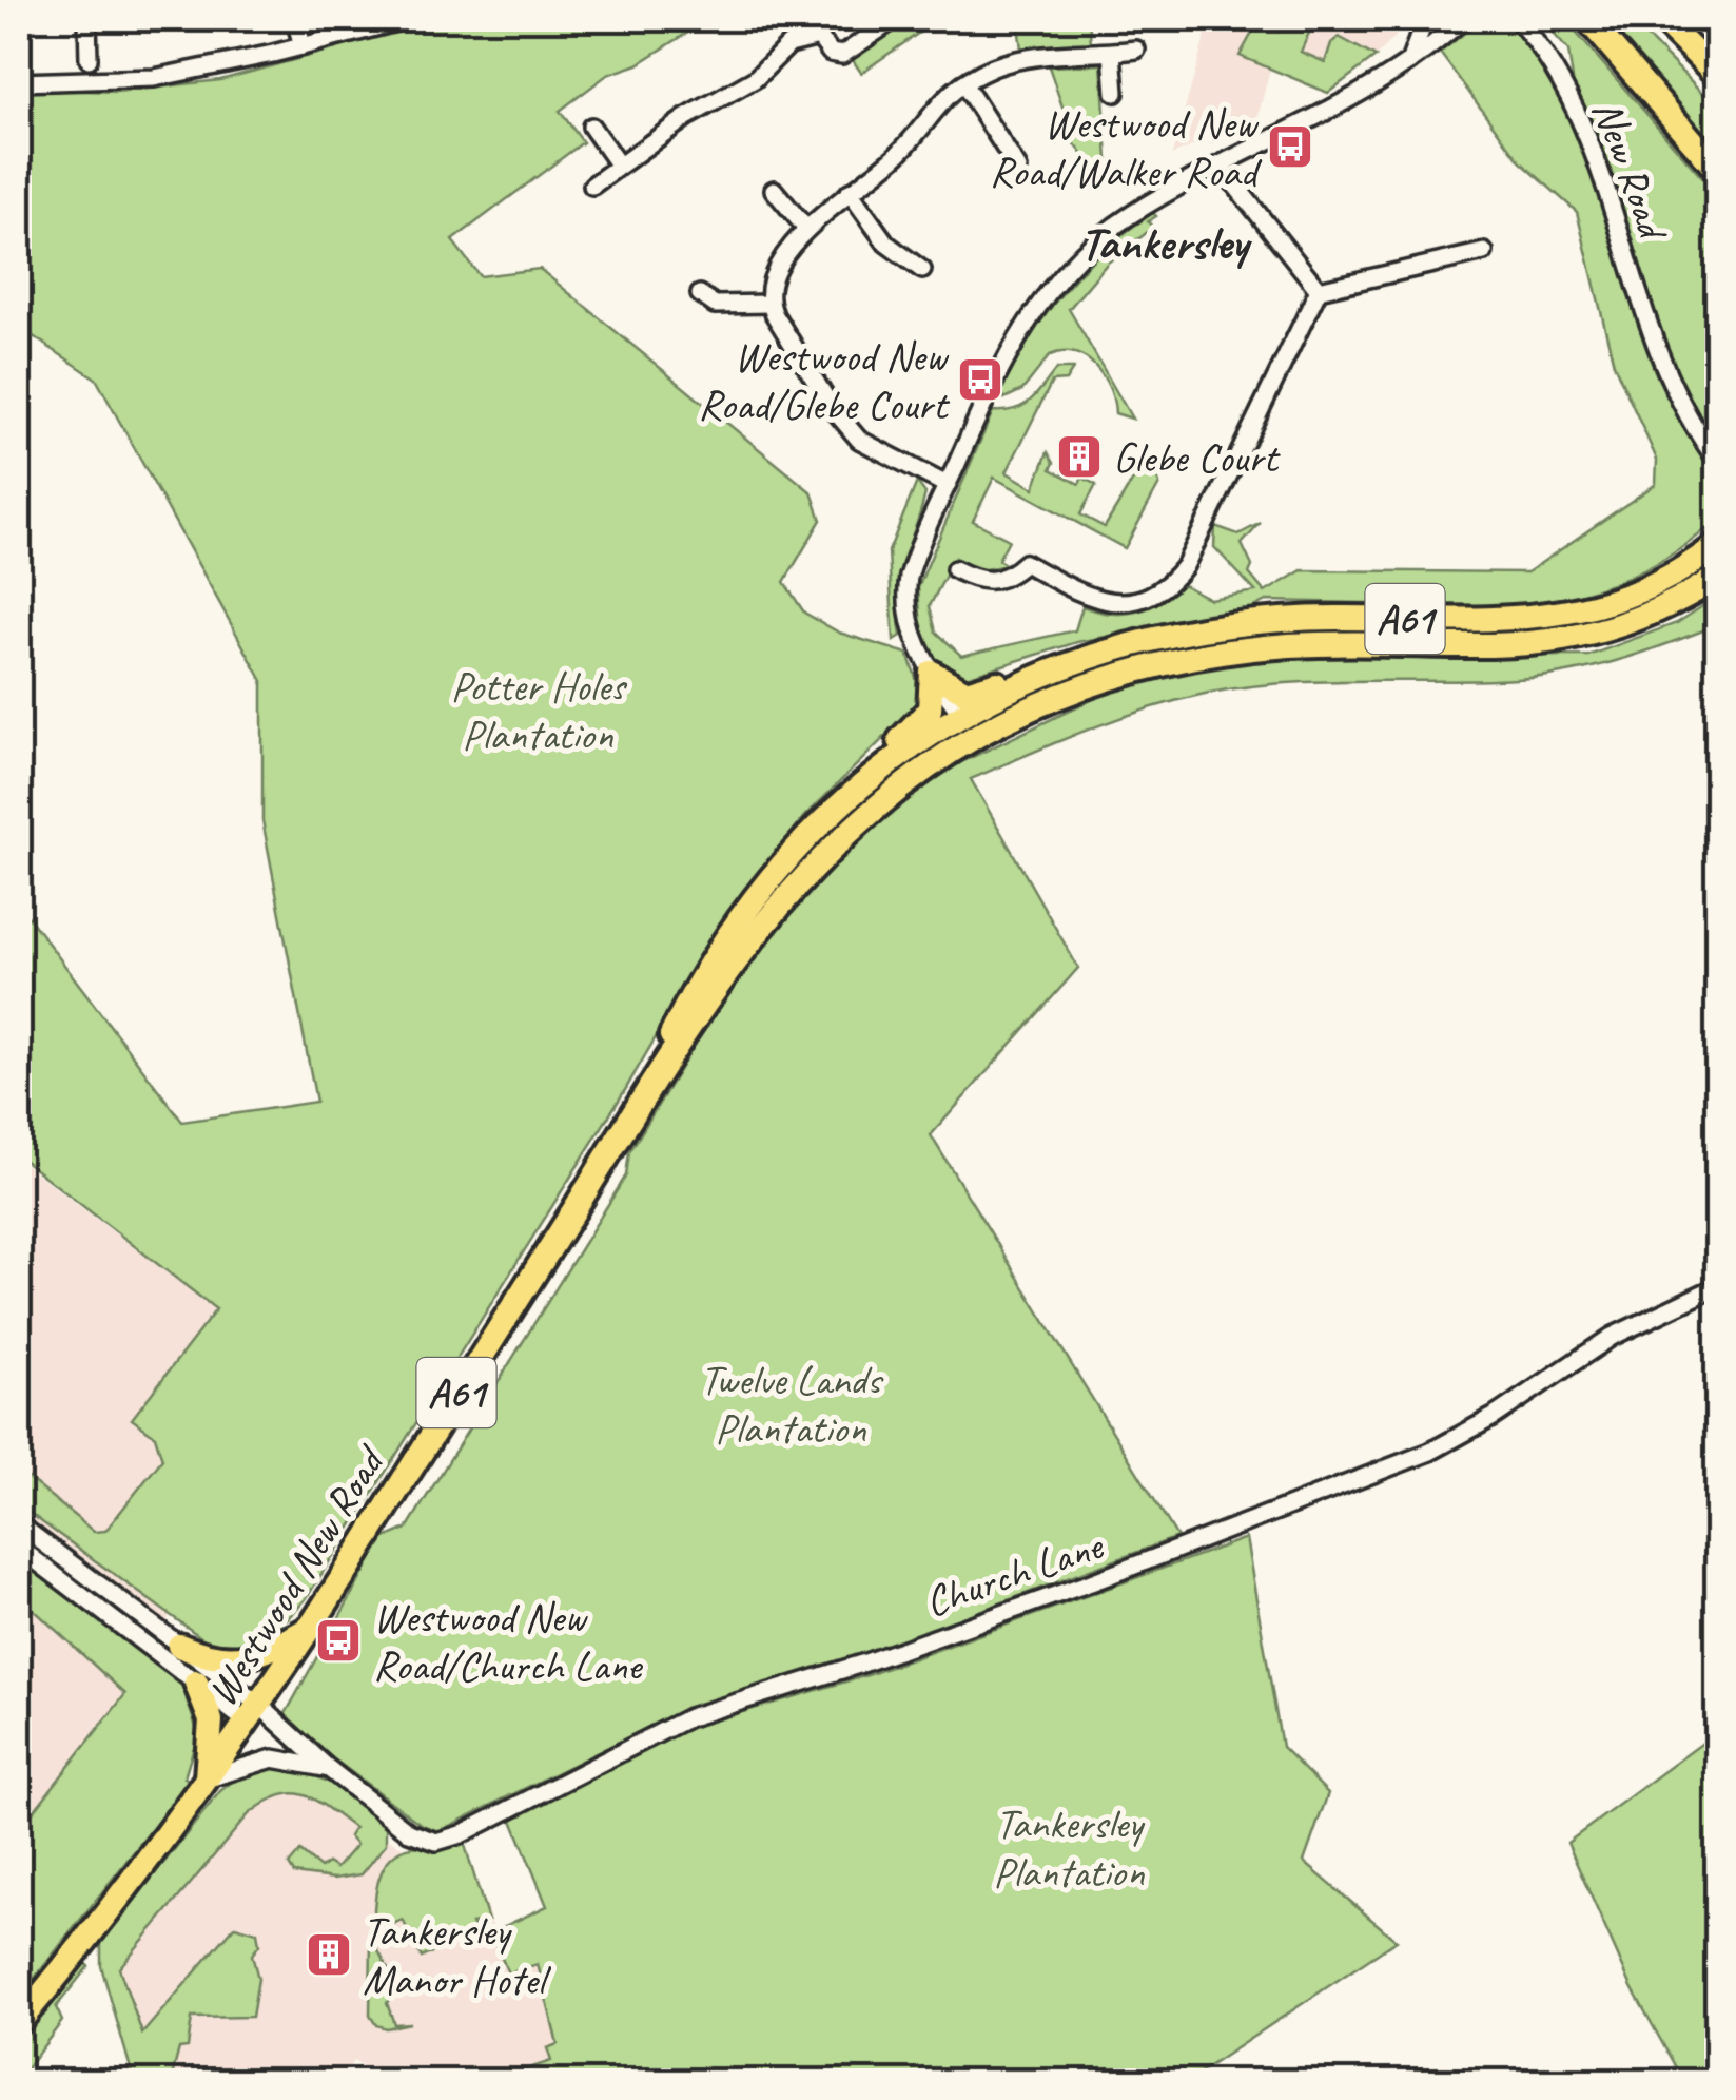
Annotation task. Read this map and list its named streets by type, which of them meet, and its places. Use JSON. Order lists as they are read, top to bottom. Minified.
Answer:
{"streets":{"highway":["A61","Westwood New Road"],"street":["New Road","Church Lane"]},"crossings":[["Church Lane","Westwood New Road"]],"districts":["Tankersley"],"parks":["Potter Holes Plantation","Twelve Lands Plantation","Tankersley Plantation"],"places":{"bus stop":["Westwood New Road/Walker Road","Westwood New Road/Glebe Court","Westwood New Road/Church Lane"],"building":["Glebe Court","Tankersley Manor Hotel"]}}
